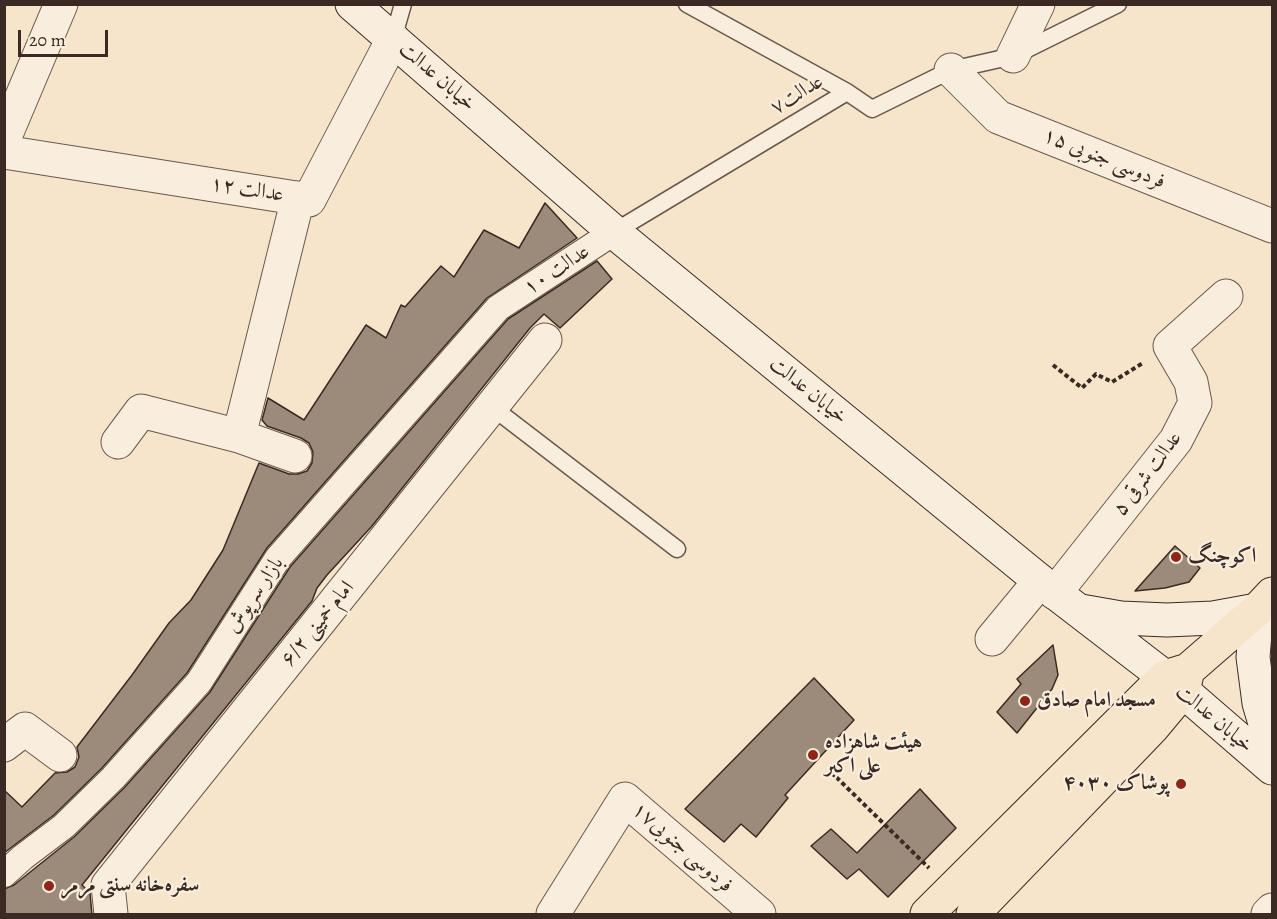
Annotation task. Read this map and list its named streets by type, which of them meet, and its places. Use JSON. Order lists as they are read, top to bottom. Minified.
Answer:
{"streets":{"street":["خیابان عدالت","فردوسی جنوبی ۱۵","عدالت ۱۲","عدالت ۱۰","عدالت شرقی ۵","بازار سرپوش","امام خمینی ۶/۲","فردوسی جنوبی۱۷"],"lane":["عدالت۷"]},"crossings":[["خیابان عدالت","عدالت۷"],["خیابان عدالت","عدالت ۱۲"],["خیابان عدالت","عدالت ۱۰"],["خیابان عدالت","عدالت شرقی ۵"],["عدالت۷","فردوسی جنوبی ۱۵"],["عدالت۷","عدالت ۱۰"],["عدالت ۱۰","بازار سرپوش"]],"places":["اکوچنگ","مسجد امام صادق","هیئت شاهزاده علی اکبر","پوشاک ۴۰۳۰","سفره‌خانه سنتی مرمر"],"scale_bar":"20 m"}
